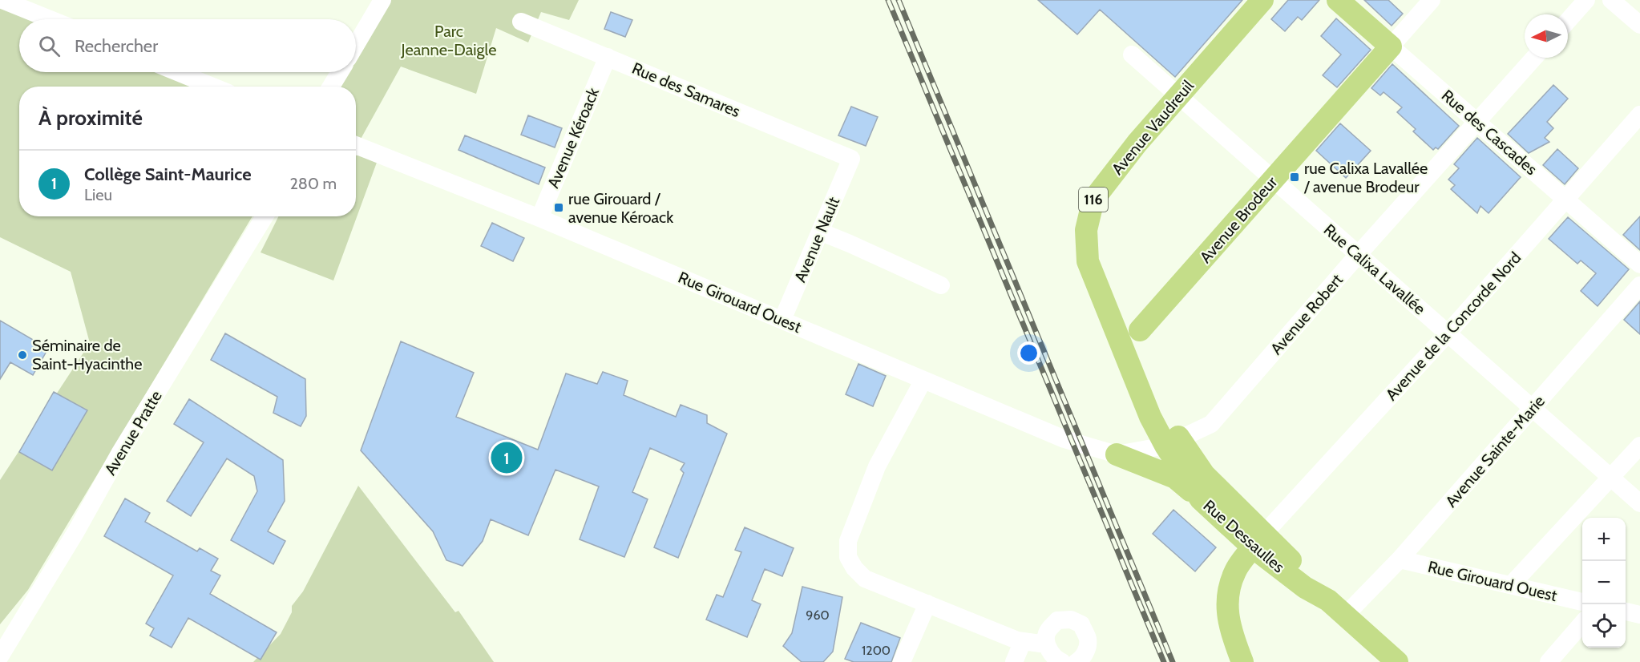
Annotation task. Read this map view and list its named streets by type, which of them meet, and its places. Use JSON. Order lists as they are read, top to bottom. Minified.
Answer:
{"streets":{"main road":["Avenue Vaudreuil","Rue des Cascades","116","Avenue Brodeur","Rue Dessaulles"],"street":["Rue des Samares","Avenue Kéroack","Avenue Nault","Rue Calixa Lavallée","Rue Girouard Ouest","Avenue Robert","Avenue de la Concorde Nord","Avenue Pratte","Avenue Sainte-Marie"]},"crossings":[["Rue des Samares","Avenue Kéroack"],["Rue des Samares","Avenue Nault"],["Avenue Vaudreuil","Rue Calixa Lavallée"],["Avenue Vaudreuil","Rue Dessaulles"],["Rue des Cascades","Avenue Brodeur"],["Rue des Cascades","Avenue Robert"],["Rue des Cascades","Avenue de la Concorde Nord"],["Avenue Kéroack","Rue Girouard Ouest"],["Avenue Brodeur","Rue Calixa Lavallée"],["Avenue Brodeur","Rue Dessaulles"],["Avenue Nault","Rue Girouard Ouest"],["Rue Calixa Lavallée","Avenue Robert"],["Rue Calixa Lavallée","Avenue de la Concorde Nord"],["Rue Calixa Lavallée","Avenue Sainte-Marie"],["Rue Girouard Ouest","Avenue Robert"],["Rue Girouard Ouest","Avenue Sainte-Marie"],["Avenue Robert","Rue Dessaulles"],["Avenue de la Concorde Nord","Rue Dessaulles"],["Avenue Sainte-Marie","Rue Dessaulles"]],"parks":["Parc Jeanne-Daigle"],"places":{"transit":["rue Calixa Lavallée / avenue Brodeur","rue Girouard / avenue Kéroack"],"other":["Séminaire de Saint-Hyacinthe"]},"house_numbers":["960","1200"],"north":"left","page":{"search":"Rechercher","heading":"À proximité","list":[{"mark":"1","name":"Collège Saint-Maurice","note":"Lieu","value":"280 m"}],"pins":"1","map_buttons":["+","−"]}}
